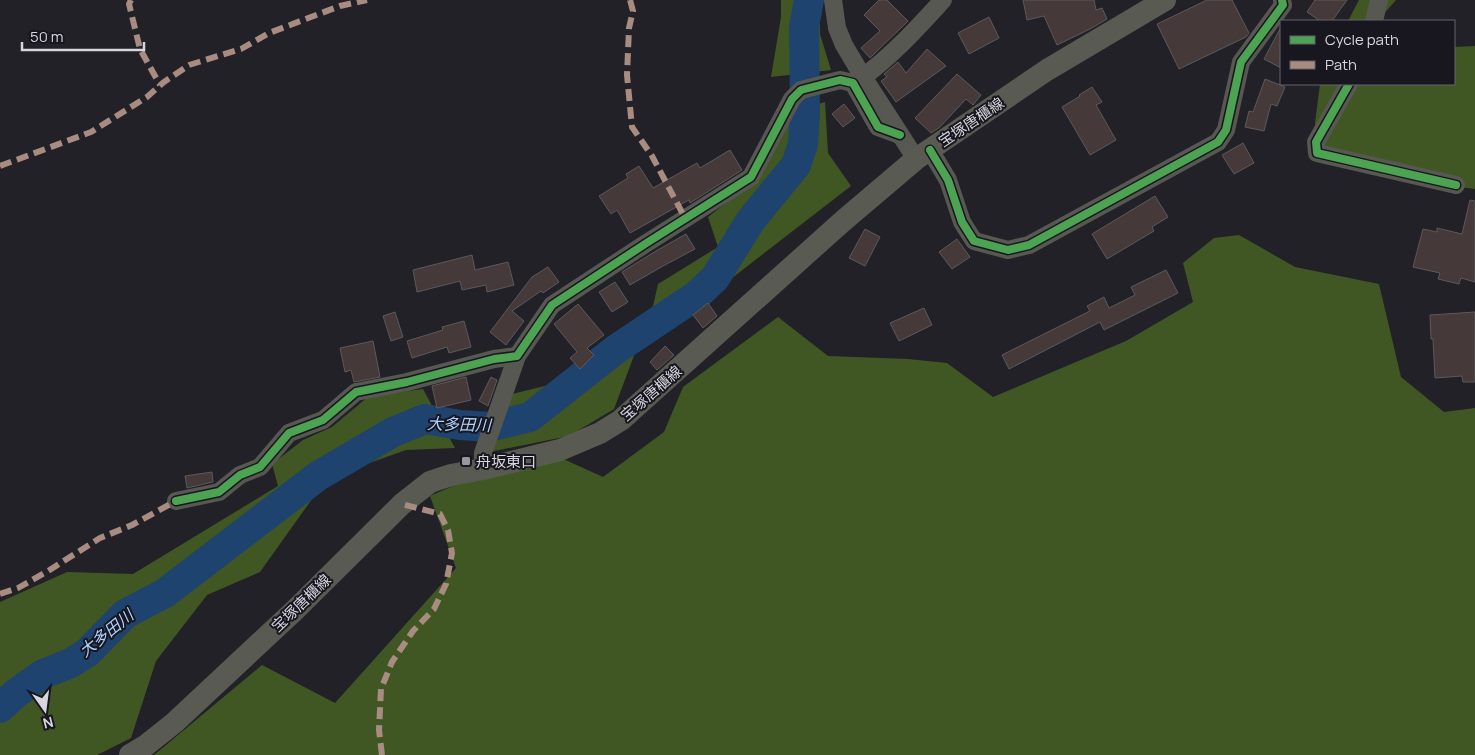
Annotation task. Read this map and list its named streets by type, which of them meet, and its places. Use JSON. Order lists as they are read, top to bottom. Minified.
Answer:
{"streets":{"main road":["宝塚唐櫃線"]},"water":["大多田川"],"places":{"transit":["舟坂東口"]},"legend":["Cycle path","Path"],"scale_bar":"50 m","north":"bottom"}
